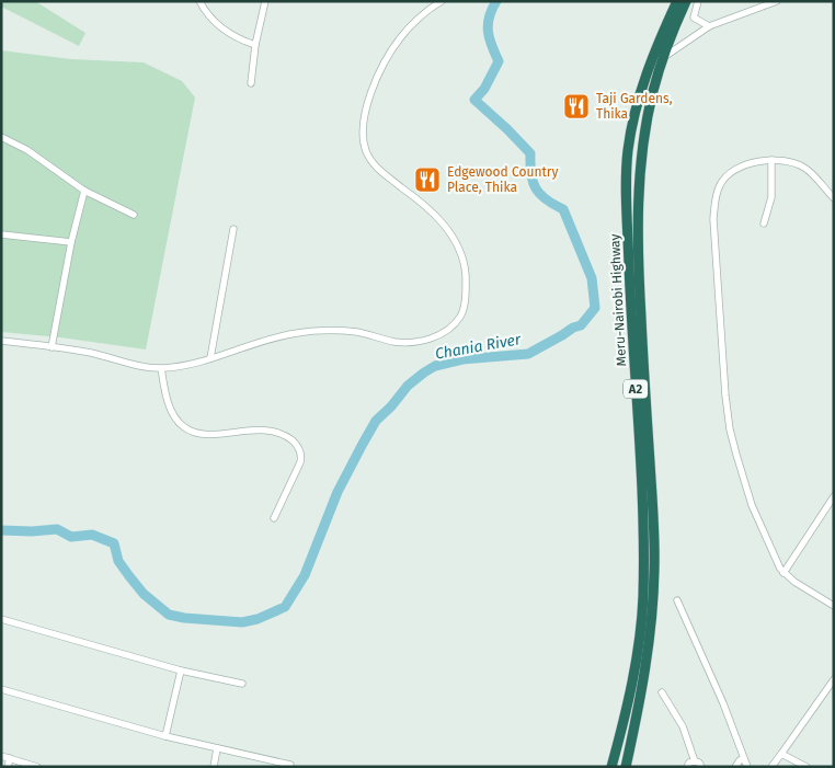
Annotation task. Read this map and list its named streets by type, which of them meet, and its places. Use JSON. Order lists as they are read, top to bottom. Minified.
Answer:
{"streets":{"highway":["Meru-Nairobi Highway","A2"]},"water":["Chania River"],"places":{"restaurant":["Taji Gardens, Thika","Edgewood Country Place, Thika"]}}
